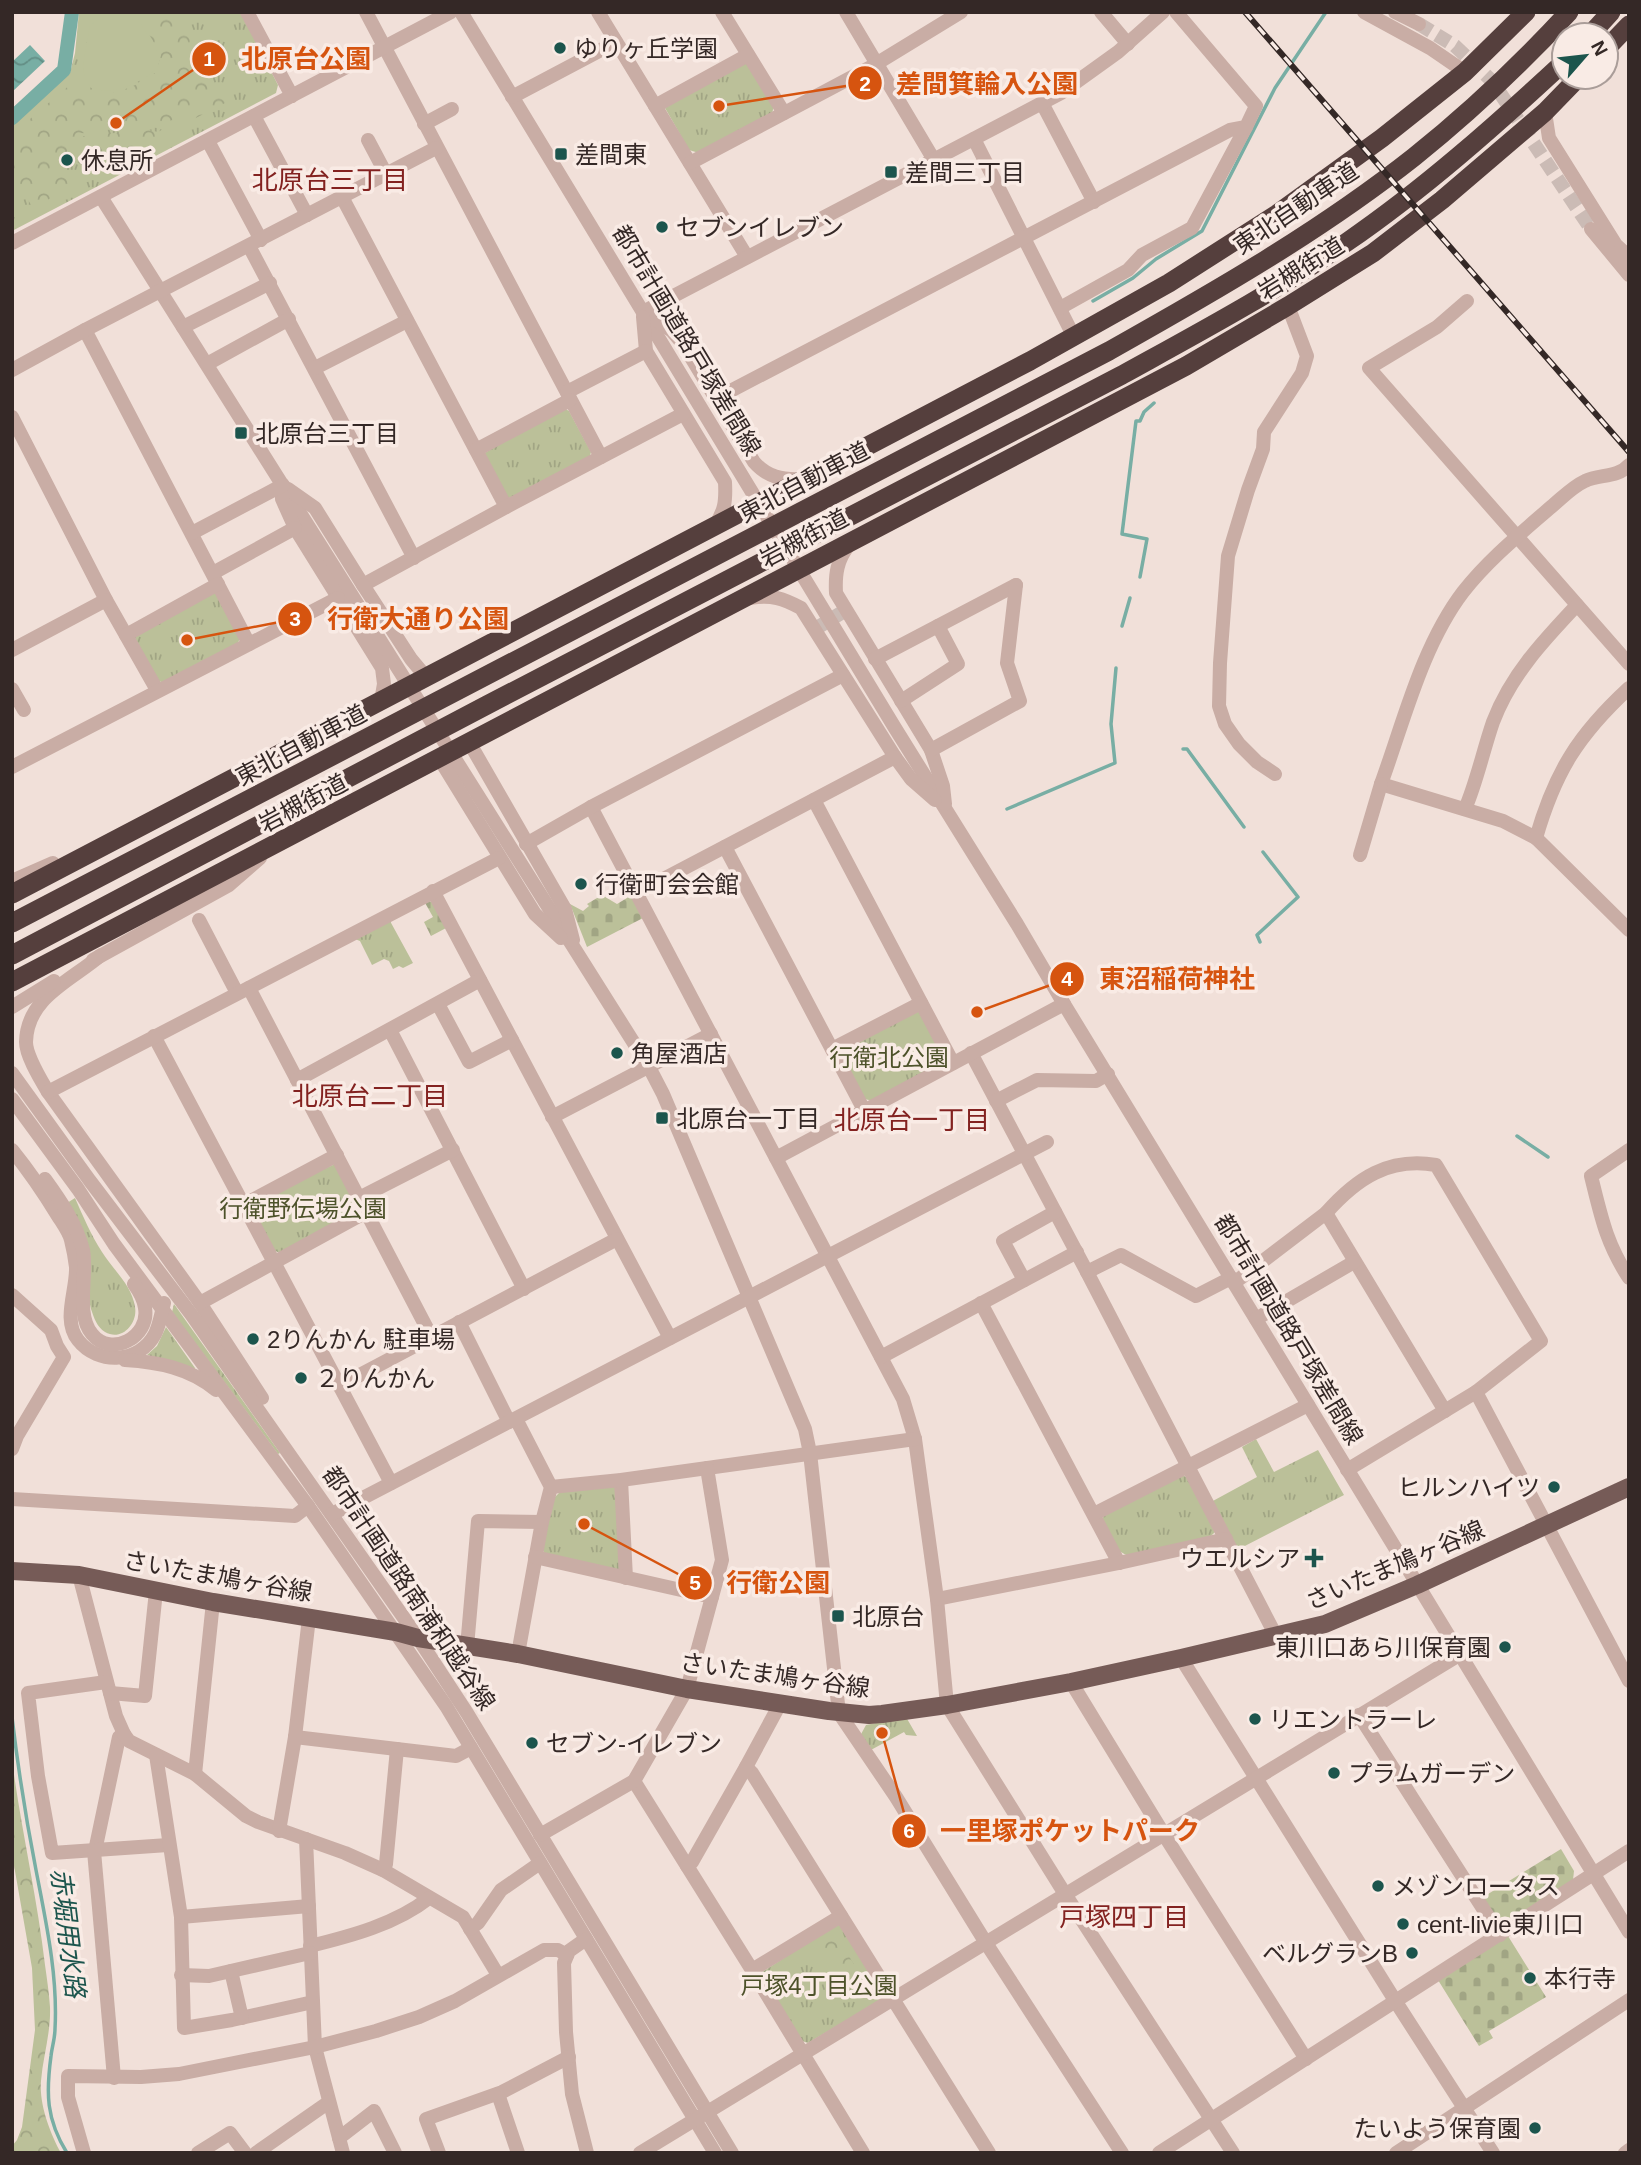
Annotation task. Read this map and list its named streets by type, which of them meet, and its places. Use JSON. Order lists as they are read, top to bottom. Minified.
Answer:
{"streets":{"highway":["東北自動車道","岩槻街道"],"main road":["さいたま鳩ヶ谷線"],"street":["都市計画道路戸塚差間線","都市計画道路南浦和越谷線"]},"crossings":[["都市計画道路戸塚差間線","さいたま鳩ヶ谷線"],["さいたま鳩ヶ谷線","都市計画道路南浦和越谷線"]],"districts":["北原台三丁目","北原台二丁目","北原台一丁目","戸塚四丁目"],"water":["赤堀用水路"],"parks":["行衛北公園","行衛野伝場公園","戸塚4丁目公園"],"places":{"other":["ゆりヶ丘学園","差間箕輪入公園","北原台公園","休息所","セブンイレブン","行衛大通り公園","行衛町会会館","東沼稲荷神社","角屋酒店","2りんかん 駐車場","２りんかん","ヒルンハイツ","行衛公園","東川口あら川保育園","リエントラーレ","一里塚ポケットパーク","セブン-イレブン","プラムガーデン","メゾンロータス","cent-livie東川口","ベルグランB","本行寺","たいよう保育園"],"transit":["差間東","差間三丁目","北原台三丁目","北原台一丁目","北原台"],"health":["ウエルシア"]},"north":"top right"}
